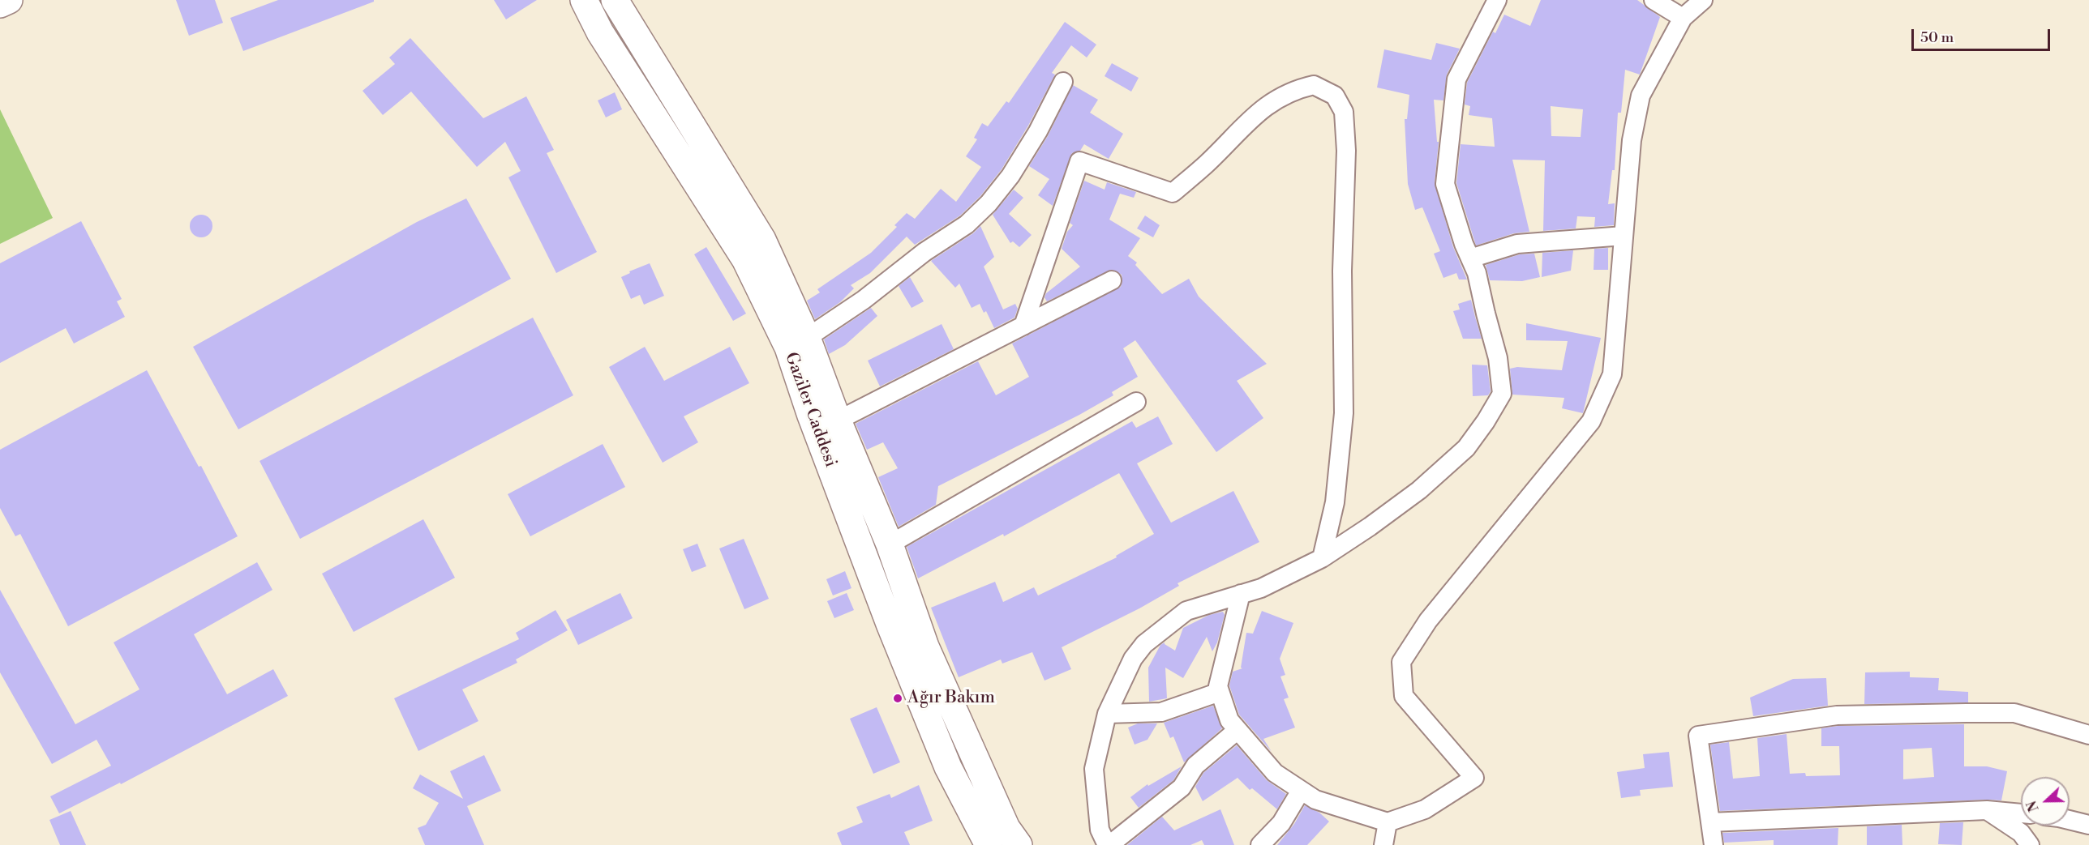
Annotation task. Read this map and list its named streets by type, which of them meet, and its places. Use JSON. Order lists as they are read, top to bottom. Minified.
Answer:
{"streets":{"main road":["Gaziler Caddesi"]},"places":["Ağır Bakım"],"scale_bar":"50 m","north":"left"}
